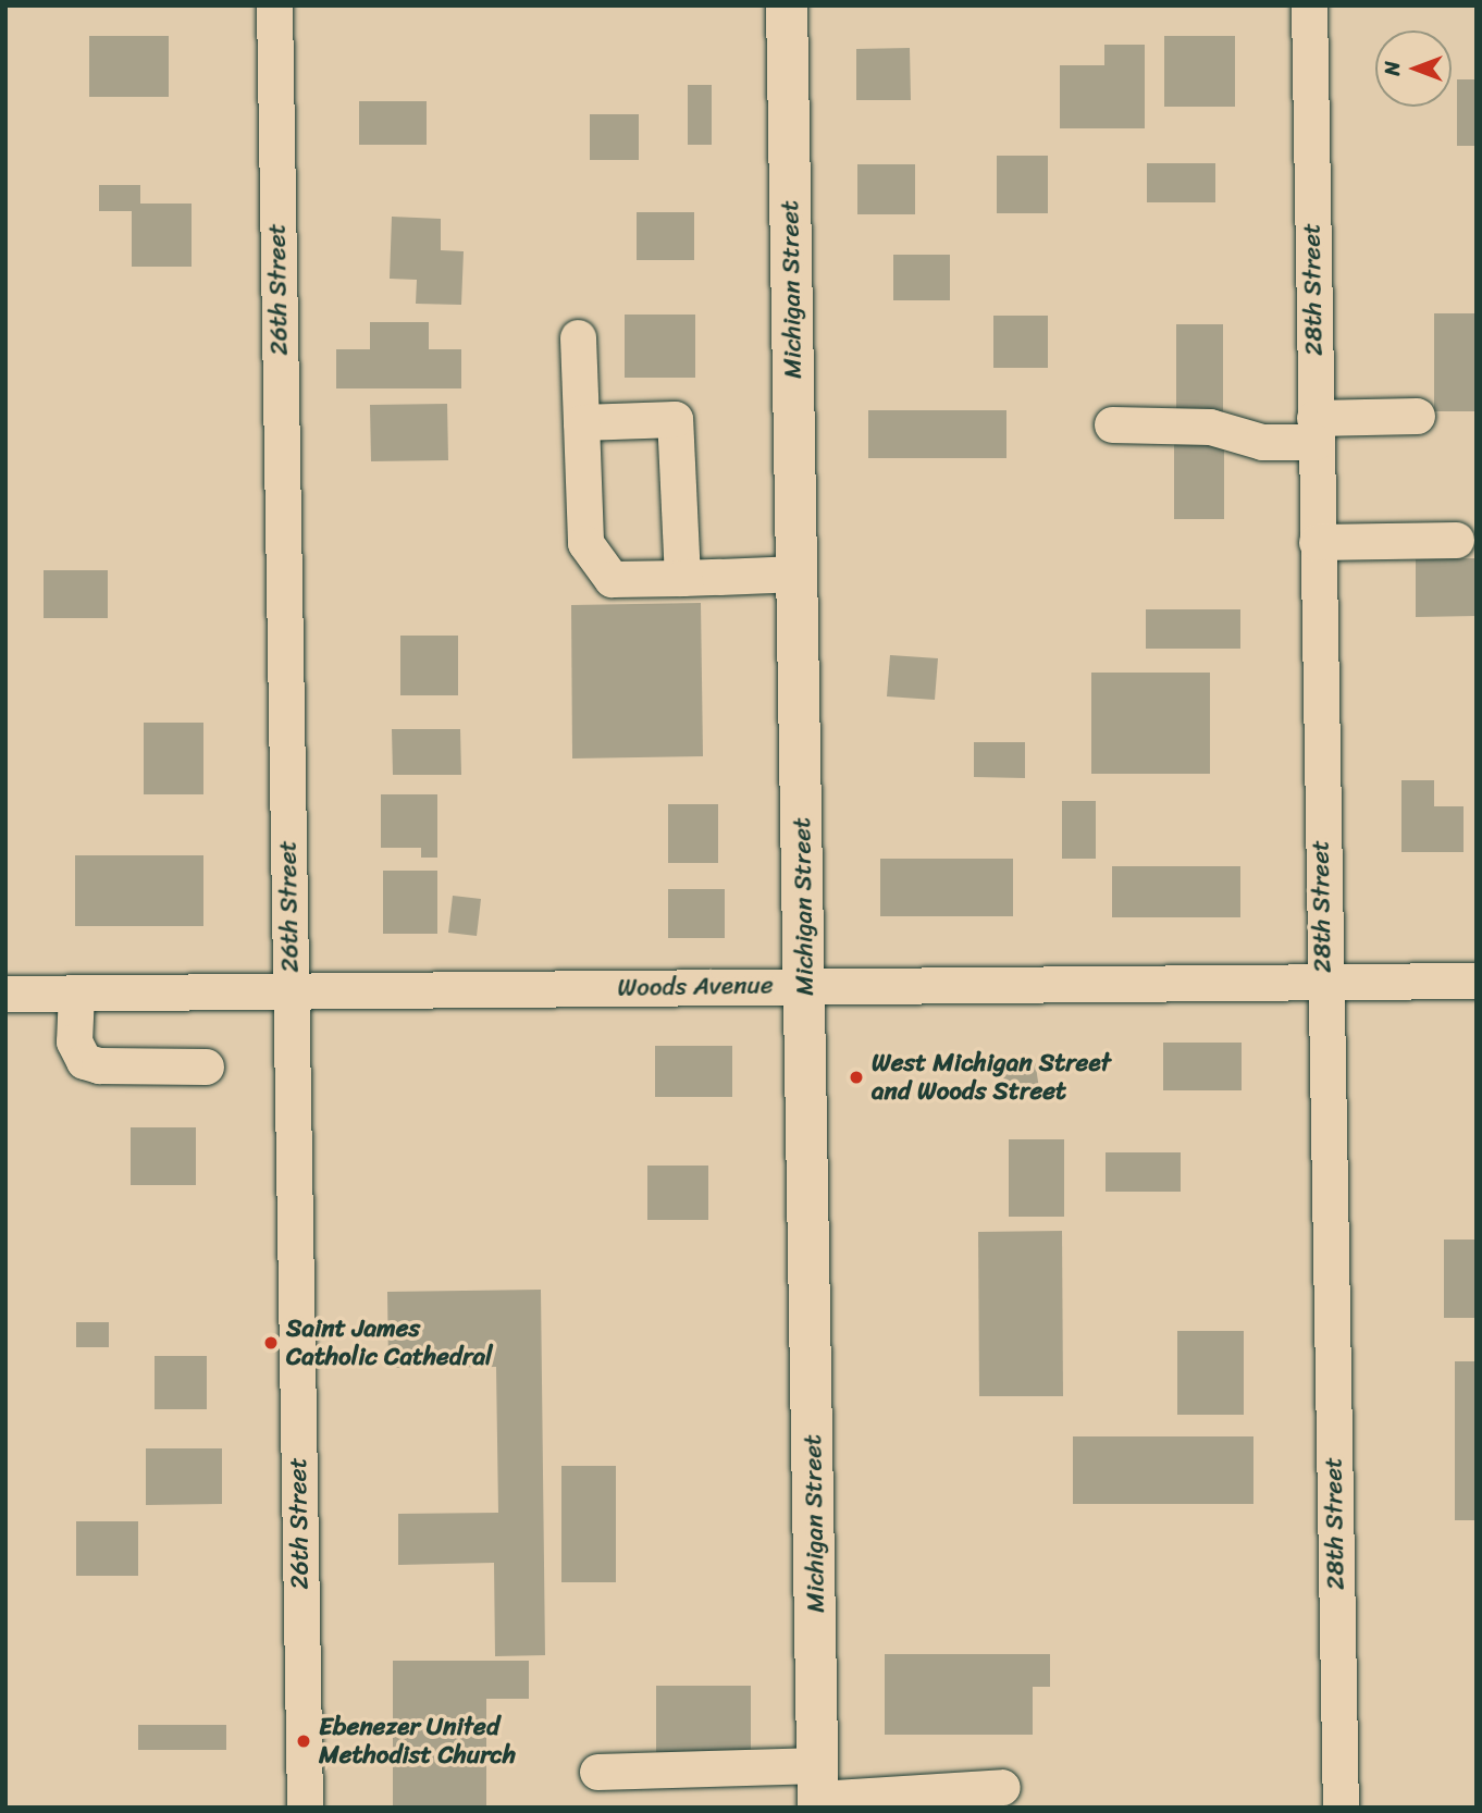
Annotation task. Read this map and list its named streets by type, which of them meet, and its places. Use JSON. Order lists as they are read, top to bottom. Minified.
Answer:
{"streets":{"main road":["Michigan Street"],"street":["26th Street","28th Street","Woods Avenue"]},"crossings":[["26th Street","Woods Avenue"],["Michigan Street","Woods Avenue"],["28th Street","Woods Avenue"]],"places":["West Michigan Street and Woods Street","Saint James Catholic Cathedral","Ebenezer United Methodist Church"],"north":"left"}
